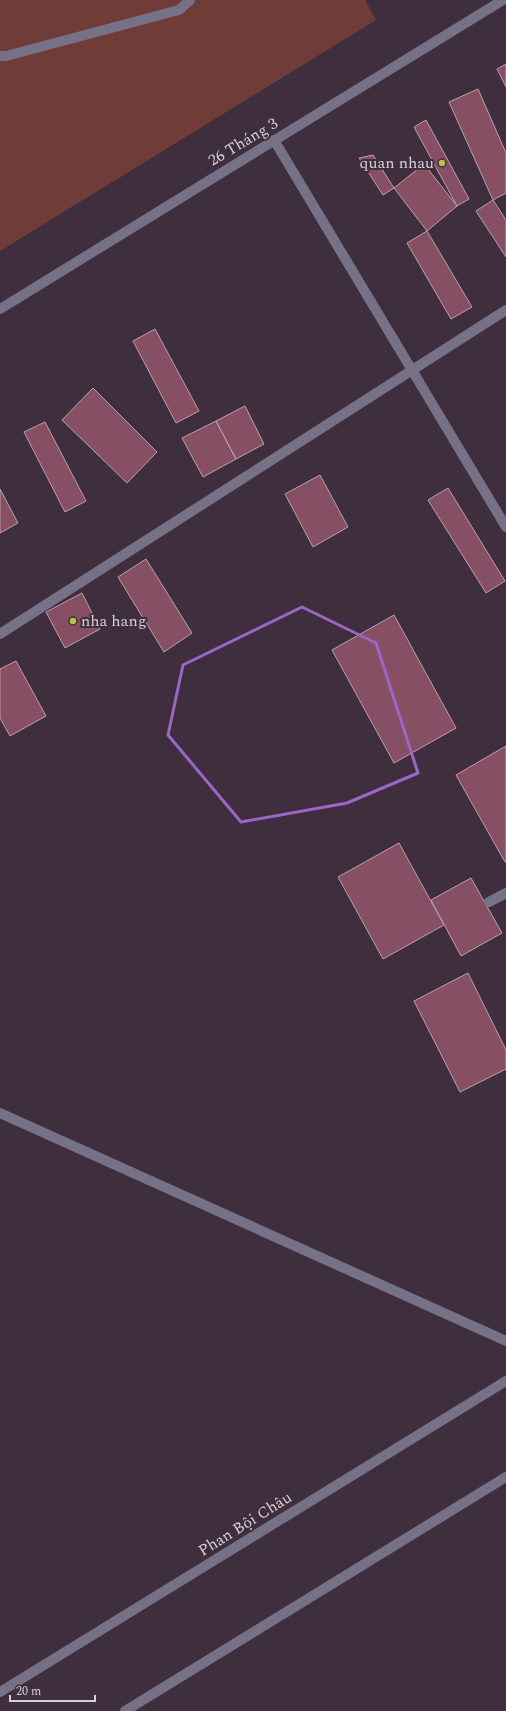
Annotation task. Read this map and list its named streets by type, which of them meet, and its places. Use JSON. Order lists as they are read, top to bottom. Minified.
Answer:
{"streets":{"street":["26 Tháng 3","Phan Bội Châu"]},"places":["quan nhau","nha hang"],"scale_bar":"20 m"}
